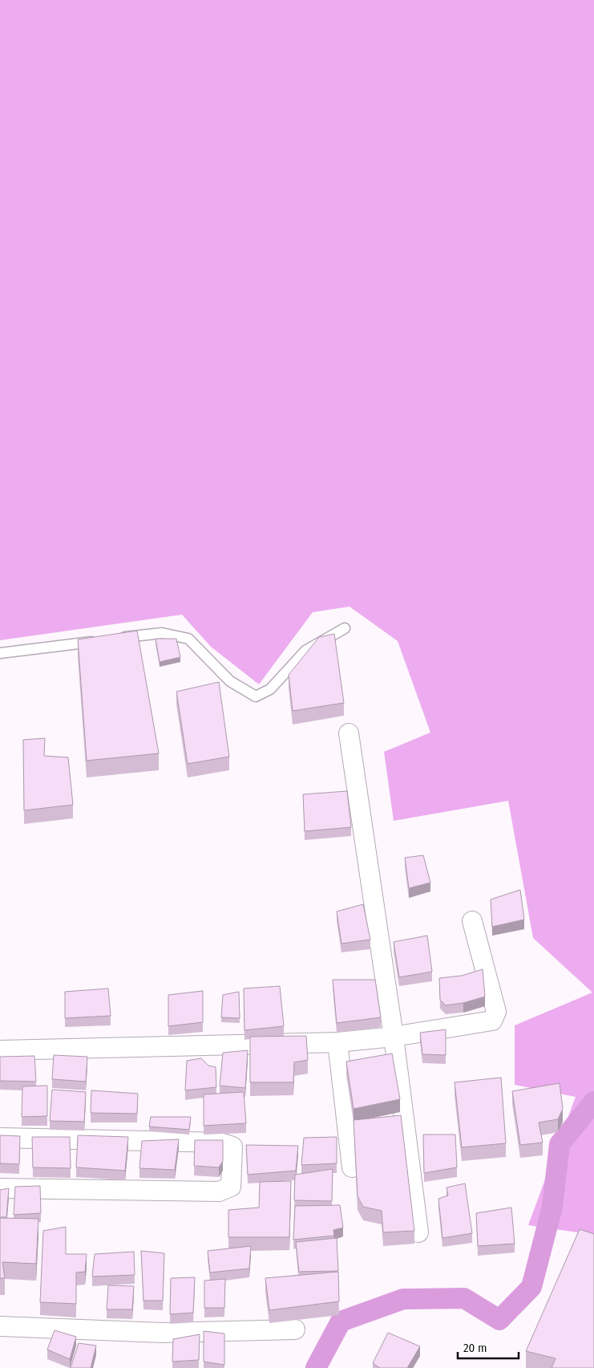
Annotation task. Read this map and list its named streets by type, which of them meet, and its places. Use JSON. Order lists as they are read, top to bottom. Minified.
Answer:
{"scale_bar":"20 m"}
